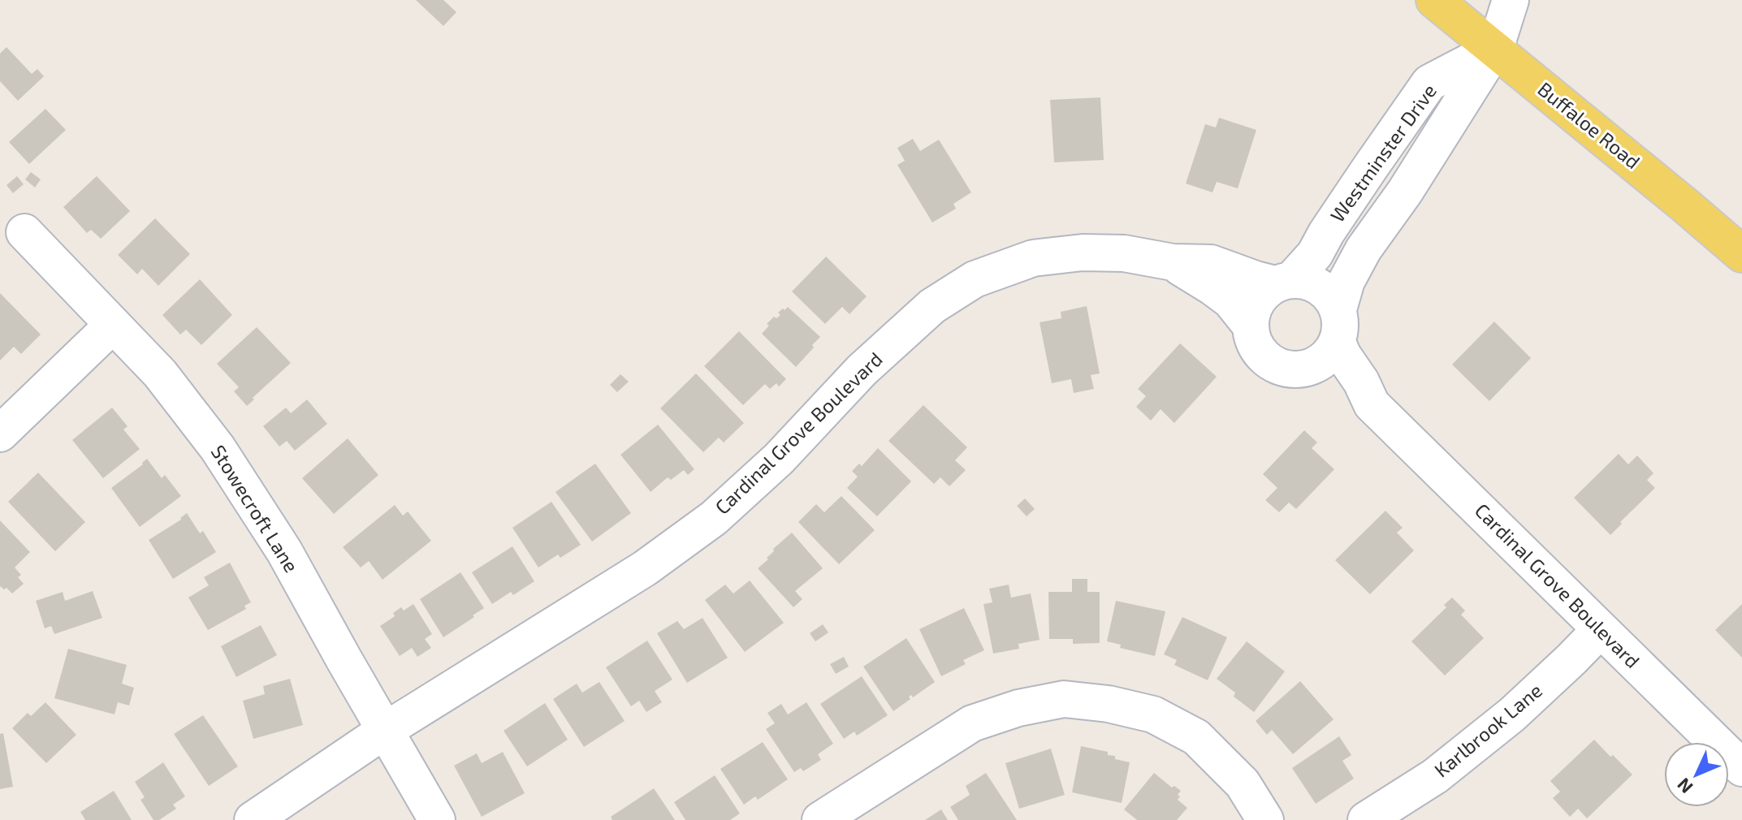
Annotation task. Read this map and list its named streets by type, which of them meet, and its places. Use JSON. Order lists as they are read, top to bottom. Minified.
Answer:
{"streets":{"main road":["Buffaloe Road"],"street":["Westminster Drive","Cardinal Grove Boulevard","Stowecroft Lane","Karlbrook Lane"]},"crossings":[["Buffaloe Road","Westminster Drive"],["Westminster Drive","Cardinal Grove Boulevard"],["Cardinal Grove Boulevard","Stowecroft Lane"],["Cardinal Grove Boulevard","Karlbrook Lane"]],"north":"bottom left"}
